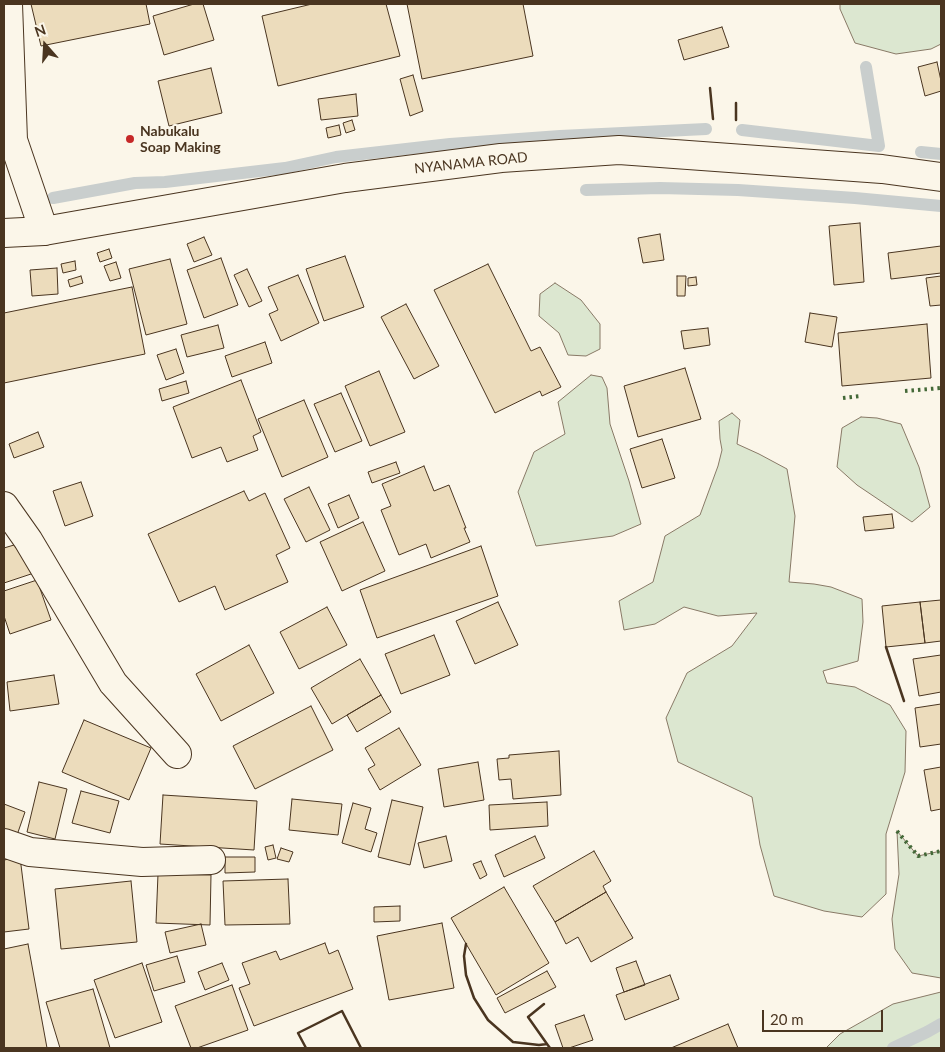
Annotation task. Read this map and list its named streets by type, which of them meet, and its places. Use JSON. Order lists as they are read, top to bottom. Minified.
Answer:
{"streets":{"street":["NYANAMA ROAD"]},"places":["Nabukalu Soap Making"],"scale_bar":"20 m","north":"top"}
